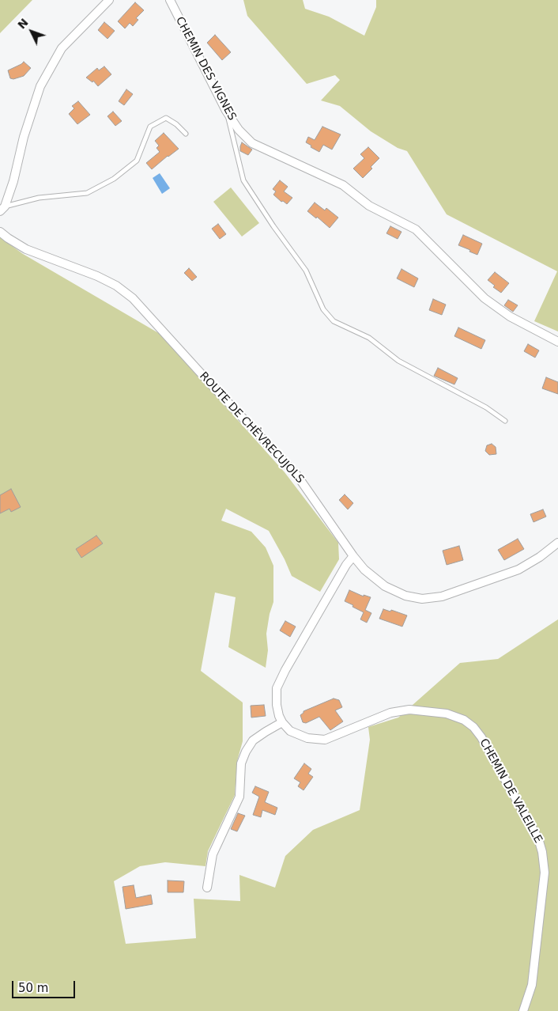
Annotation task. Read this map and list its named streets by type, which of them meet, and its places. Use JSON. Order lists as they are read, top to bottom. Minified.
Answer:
{"streets":{"street":["CHEMIN DES VIGNES","ROUTE DE CHÈVRECUJOLS","CHEMIN DE VALEILLE"]},"scale_bar":"50 m","north":"top left"}
